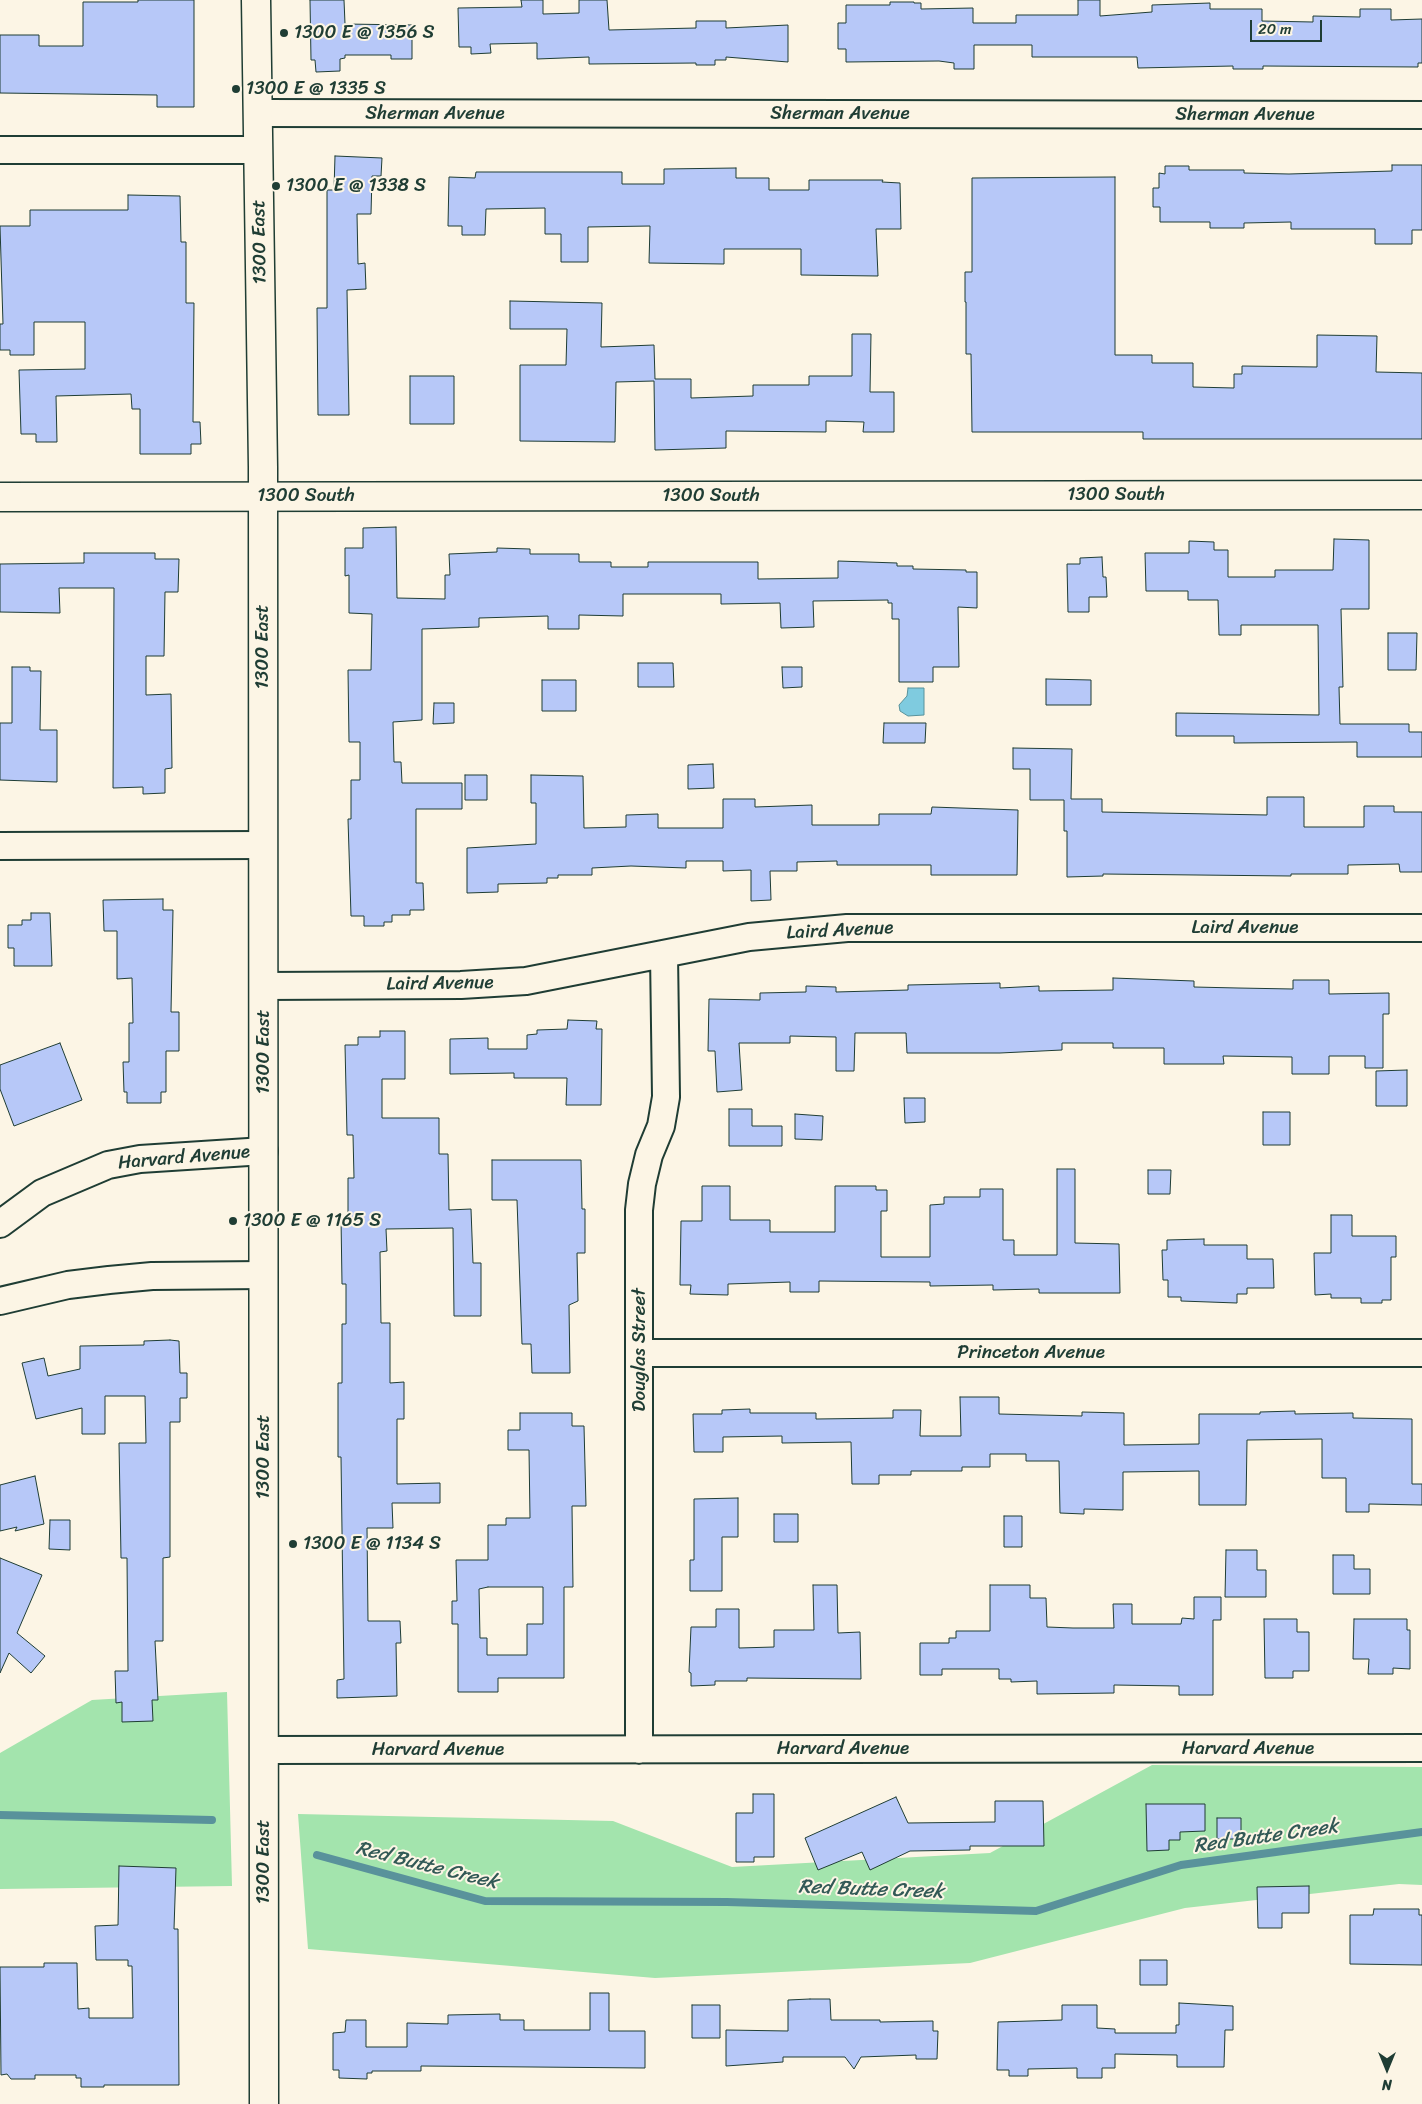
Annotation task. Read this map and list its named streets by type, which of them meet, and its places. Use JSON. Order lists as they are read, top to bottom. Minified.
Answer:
{"streets":{"main road":["1300 East","1300 South"],"street":["Sherman Avenue","Laird Avenue","Harvard Avenue","Douglas Street","Princeton Avenue"]},"crossings":[["Sherman Avenue","1300 East"],["1300 East","1300 South"],["1300 East","Laird Avenue"],["1300 East","Harvard Avenue"],["Laird Avenue","Douglas Street"],["Harvard Avenue","Douglas Street"],["Douglas Street","Princeton Avenue"]],"water":["Red Butte Creek"],"places":["1300 E @ 1356 S","1300 E @ 1335 S","1300 E @ 1338 S","1300 E @ 1165 S","1300 E @ 1134 S"],"scale_bar":"20 m","north":"bottom"}
